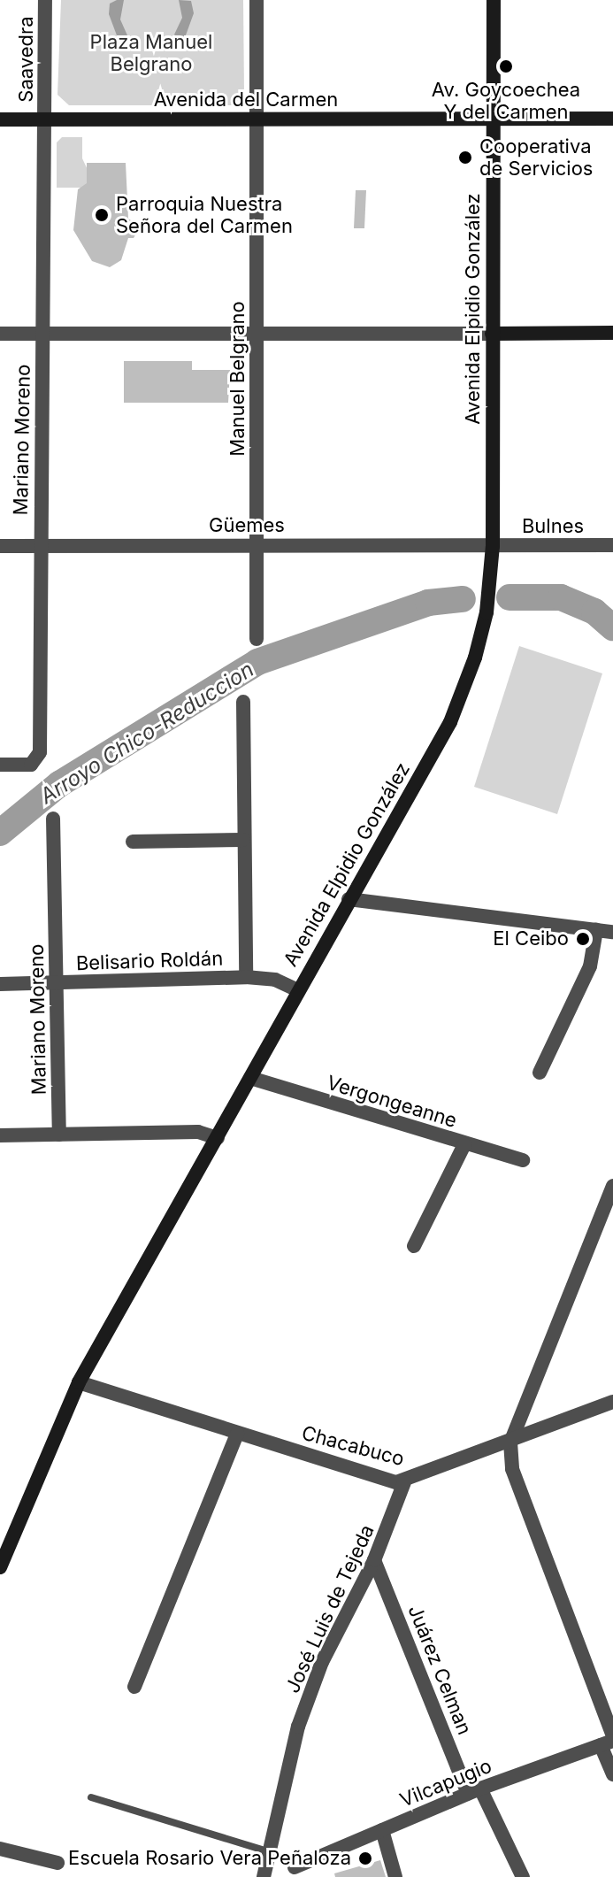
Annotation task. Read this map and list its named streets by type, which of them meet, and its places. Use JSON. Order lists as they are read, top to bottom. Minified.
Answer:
{"streets":{"main road":["Avenida del Carmen","Avenida Elpidio González"],"street":["Saavedra","Manuel Belgrano","Mariano Moreno","Güemes","Bulnes","Belisario Roldán","Vergongeanne","Chacabuco","José Luis de Tejeda","Juárez Celman","Vilcapugio"]},"crossings":[["Saavedra","Avenida del Carmen"],["Saavedra","Mariano Moreno"],["Avenida del Carmen","Avenida Elpidio González"],["Avenida del Carmen","Manuel Belgrano"],["Avenida del Carmen","Mariano Moreno"],["Avenida Elpidio González","Güemes"],["Avenida Elpidio González","Bulnes"],["Avenida Elpidio González","Belisario Roldán"],["Avenida Elpidio González","Vergongeanne"],["Avenida Elpidio González","Chacabuco"],["Manuel Belgrano","Güemes"],["Mariano Moreno","Güemes"],["Mariano Moreno","Belisario Roldán"],["Güemes","Bulnes"],["Chacabuco","José Luis de Tejeda"],["José Luis de Tejeda","Juárez Celman"],["Juárez Celman","Vilcapugio"]],"water":["Arroyo Chico-Reduccion"],"parks":["Plaza Manuel Belgrano"],"places":["Av. Goycoechea Y del Carmen","Cooperativa de Servicios","Parroquia Nuestra Señora del Carmen","El Ceibo","Escuela Rosario Vera Peñaloza"]}
